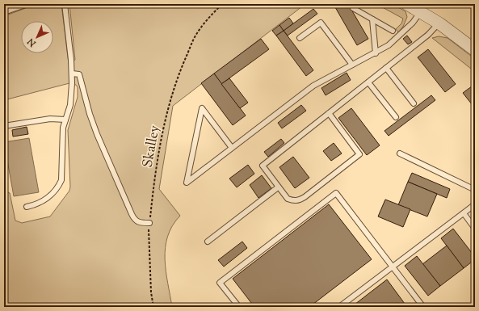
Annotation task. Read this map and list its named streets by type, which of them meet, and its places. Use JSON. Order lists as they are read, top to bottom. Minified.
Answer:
{"streets":{"path":["Skalley"]},"north":"bottom left"}
